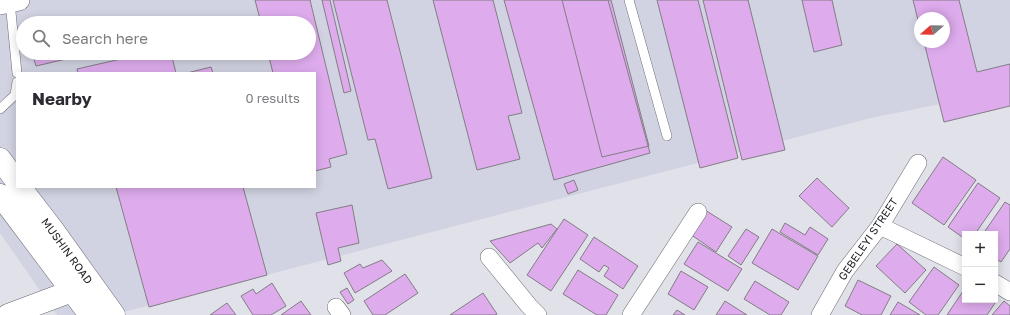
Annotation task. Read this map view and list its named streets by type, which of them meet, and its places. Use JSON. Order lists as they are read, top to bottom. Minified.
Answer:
{"streets":{"main road":["MUSHIN ROAD"],"street":["GEBELEYI STREET"]},"north":"left","page":{"search":"Search here","heading":["Nearby","0 results"],"map_buttons":["+","−"]}}
